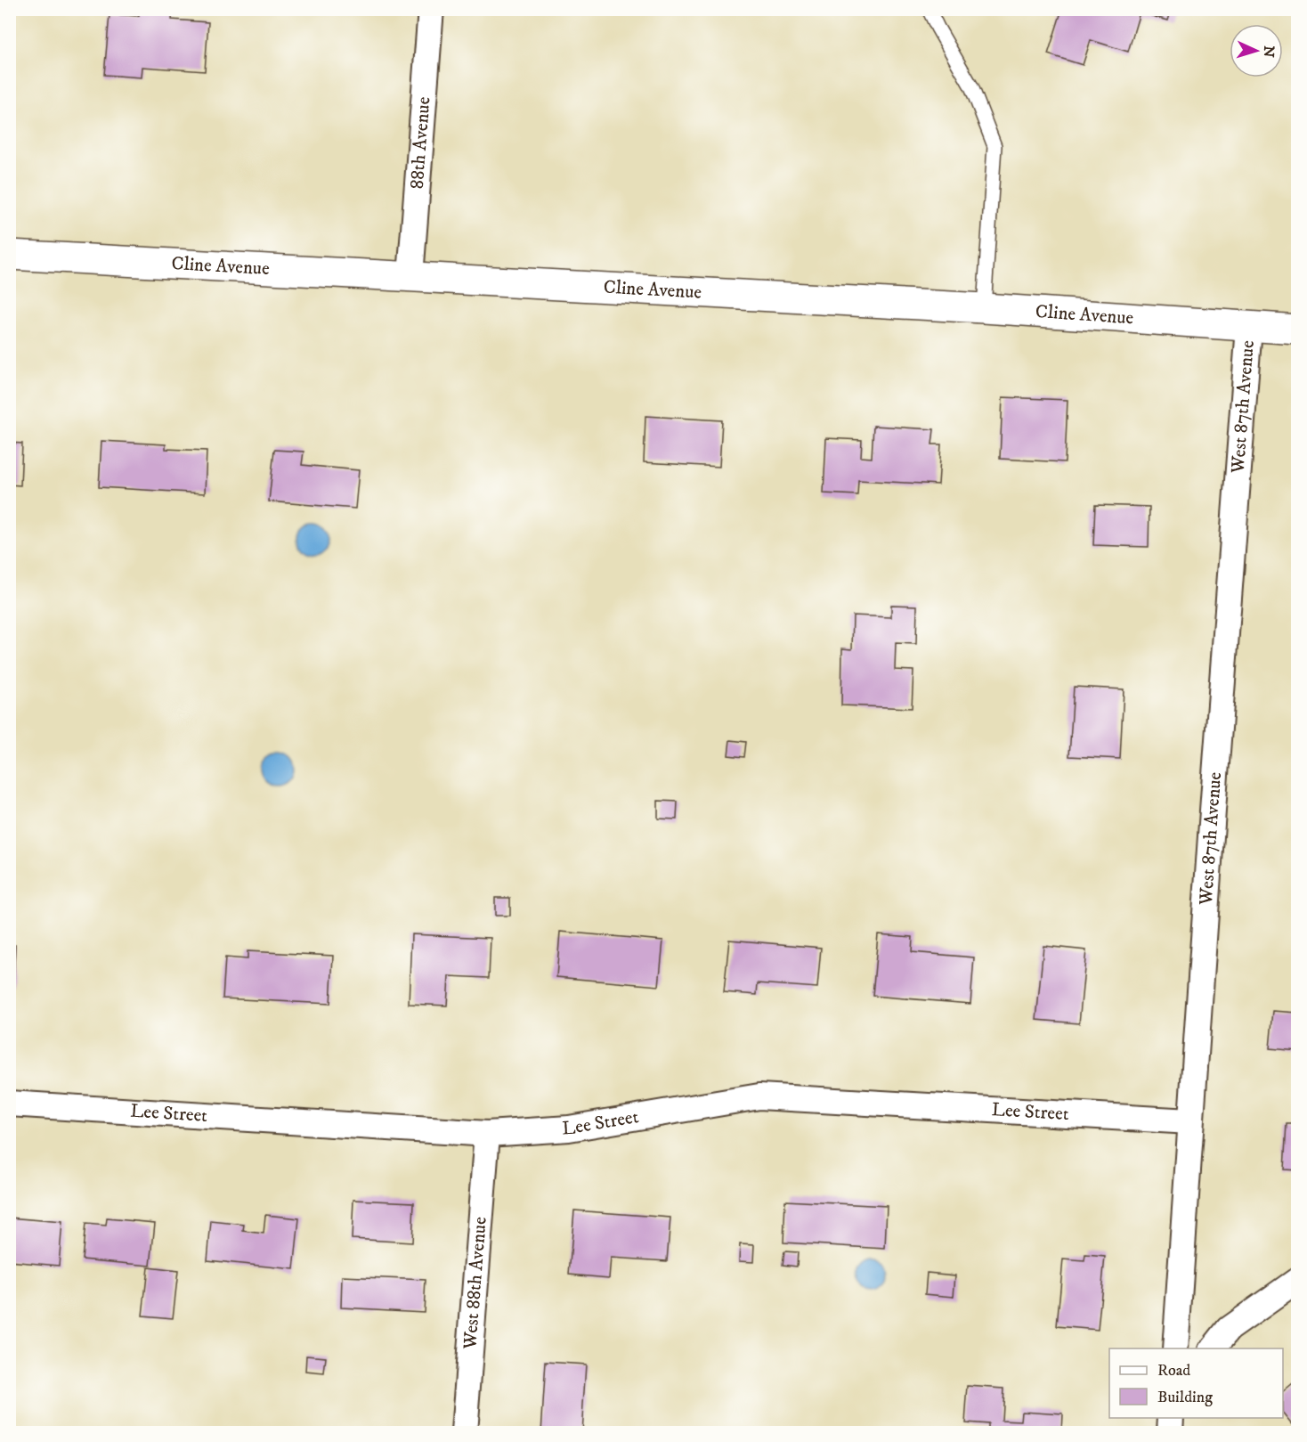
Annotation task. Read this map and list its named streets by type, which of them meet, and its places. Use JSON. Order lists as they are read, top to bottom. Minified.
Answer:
{"streets":{"street":["88th Avenue","Cline Avenue","West 87th Avenue","Lee Street","West 88th Avenue"]},"crossings":[["88th Avenue","Cline Avenue"],["Cline Avenue","West 87th Avenue"],["West 87th Avenue","Lee Street"],["Lee Street","West 88th Avenue"]],"legend":["Road","Building"],"north":"right"}
